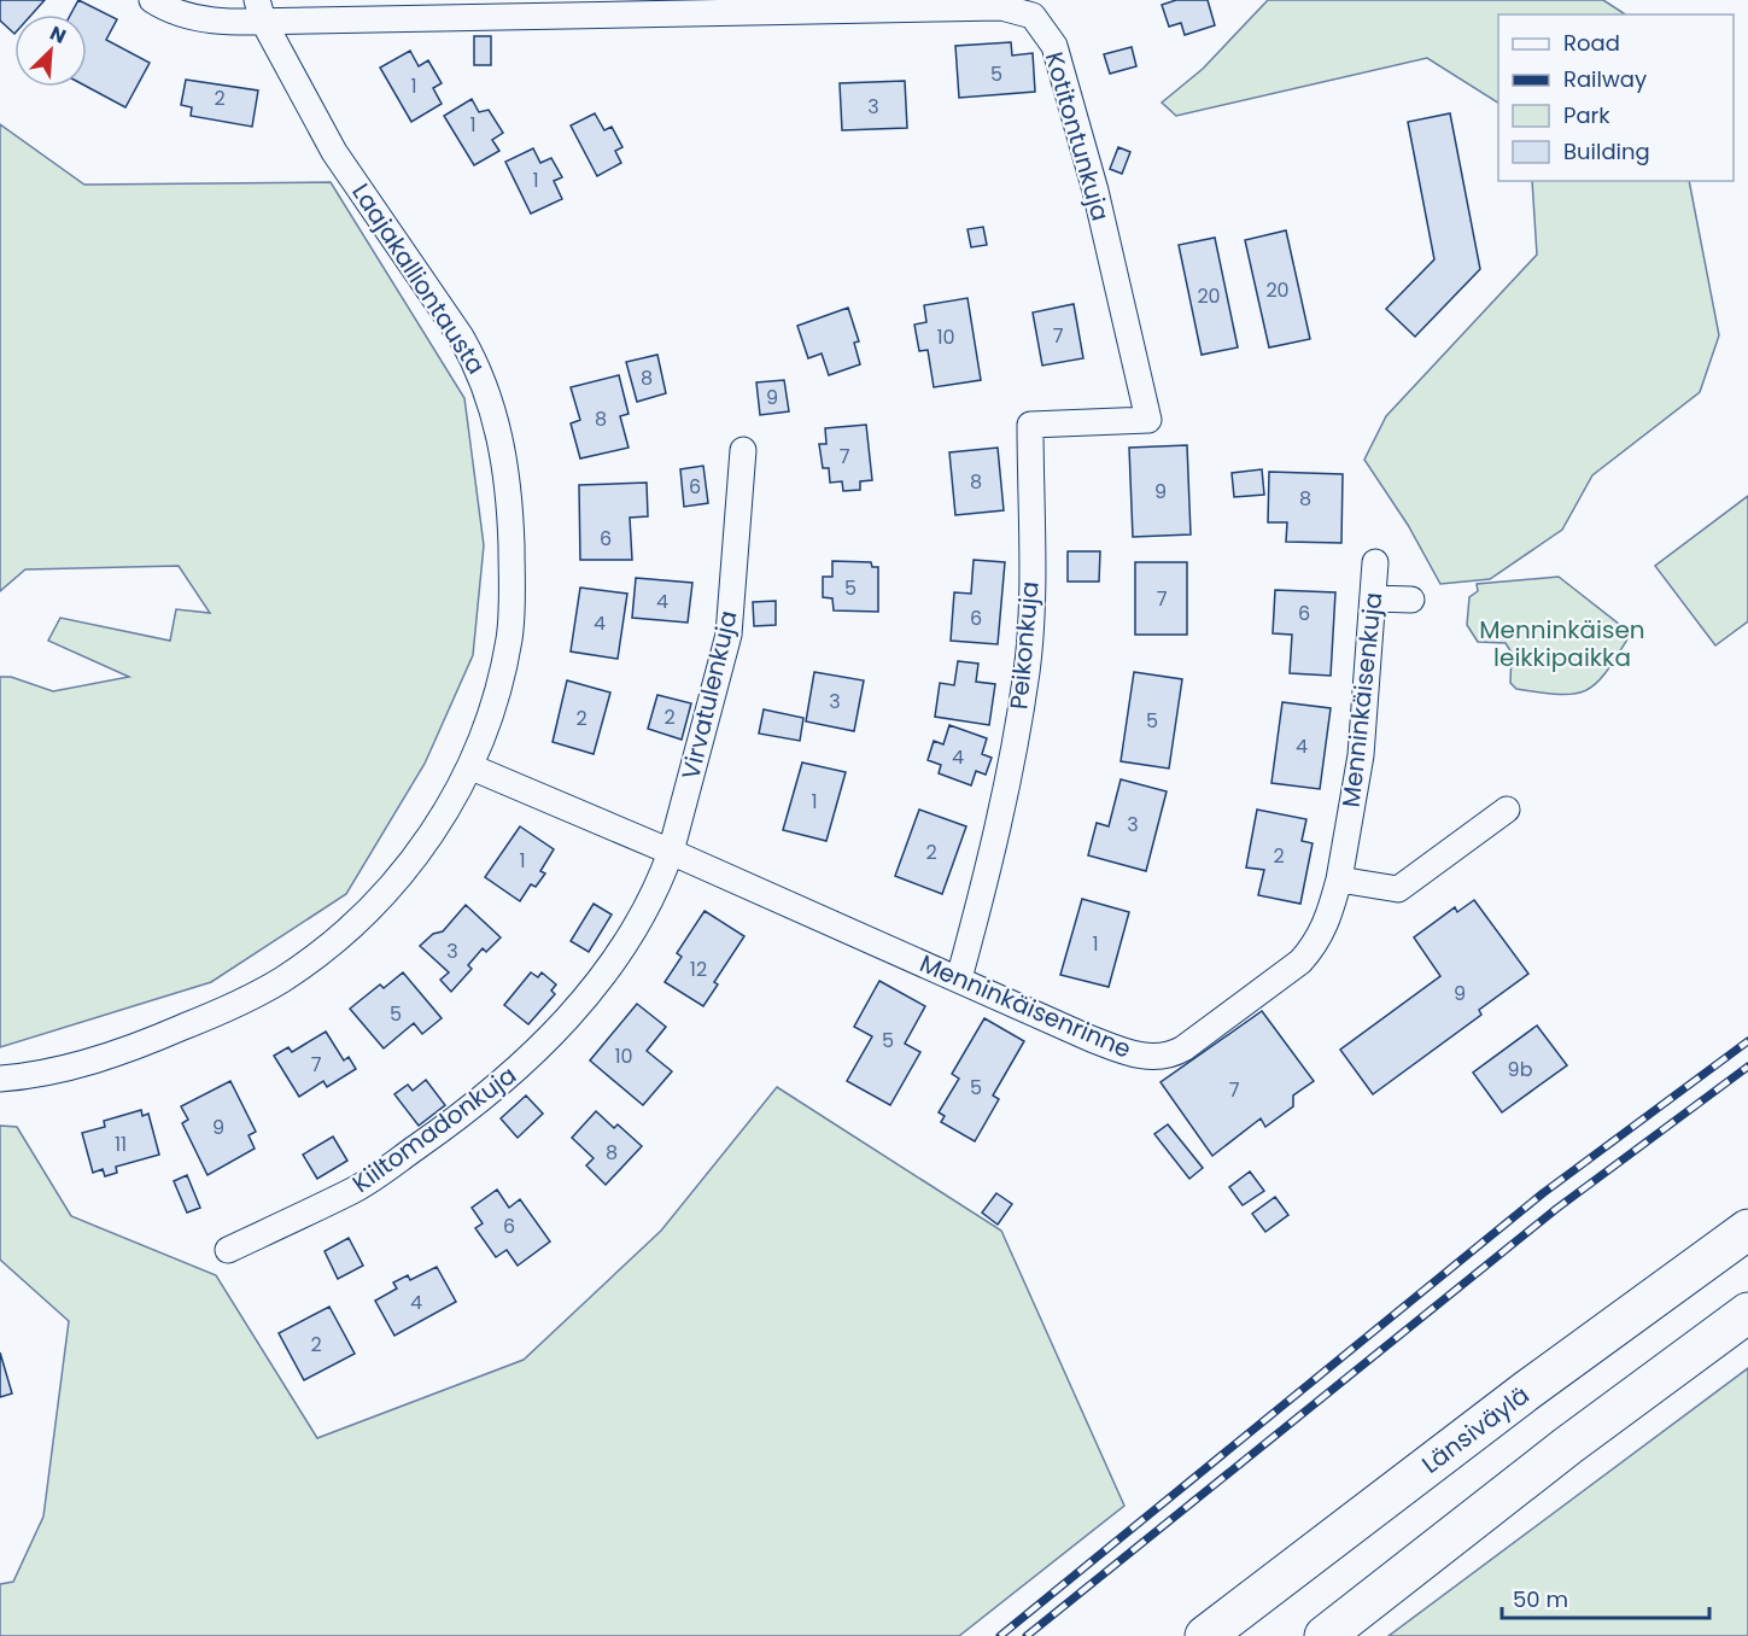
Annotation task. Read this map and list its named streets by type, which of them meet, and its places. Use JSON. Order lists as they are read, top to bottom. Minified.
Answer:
{"streets":{"highway":["Länsiväylä"],"street":["Kotitontunkuja","Laajakalliontausta","Peikonkuja","Virvatulenkuja","Menninkäisenkuja","Menninkäisenrinne","Kiiltomadonkuja"]},"crossings":[["Kotitontunkuja","Laajakalliontausta"],["Kotitontunkuja","Peikonkuja"],["Laajakalliontausta","Menninkäisenrinne"],["Peikonkuja","Menninkäisenrinne"],["Virvatulenkuja","Menninkäisenrinne"],["Virvatulenkuja","Kiiltomadonkuja"],["Menninkäisenkuja","Menninkäisenrinne"],["Menninkäisenrinne","Kiiltomadonkuja"]],"parks":["Menninkäisen leikkipaikka"],"house_numbers":["5","1","2","3","1","1","20","20","7","10","8","9","8","7","8","6","9","8","6","5","7","4","6","6","4","3","2","2","5","4","4","1","3","2","2","1","1","3","12","9","5","5","10","7","9b","5","7","9","11","8","6","4","2"],"legend":["Road","Railway","Park","Building"],"scale_bar":"50 m","north":"top right"}
